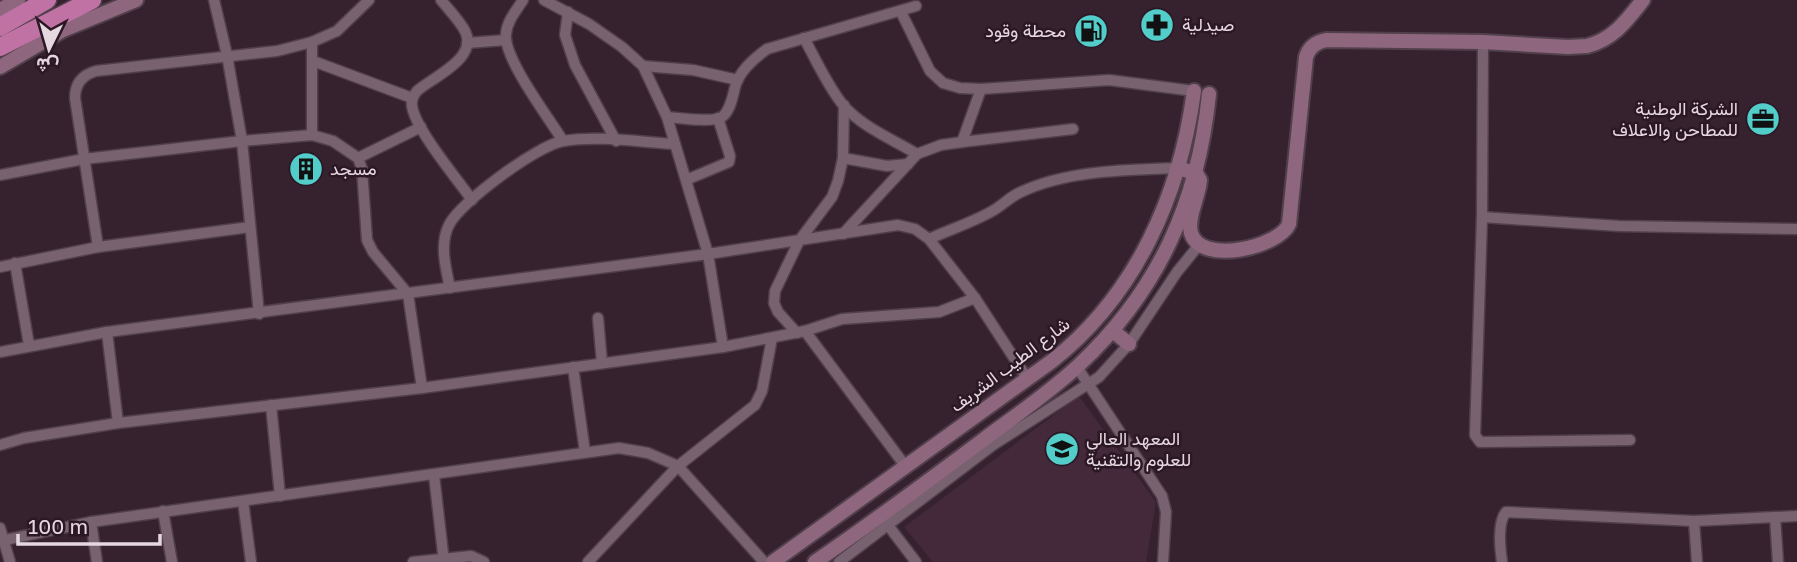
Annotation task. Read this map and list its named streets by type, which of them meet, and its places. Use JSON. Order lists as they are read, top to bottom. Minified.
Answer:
{"streets":{"main road":["شارع الطيب الشريف"]},"places":{"pharmacy":["صيدلية"],"fuel station":["محطة وقود"],"office":["الشركة الوطنية للمطاحن والاعلاف"],"building":["مسجد"],"school or university":["المعهد العالي للعلوم والتقنية"]},"scale_bar":"100 m","north":"bottom"}
